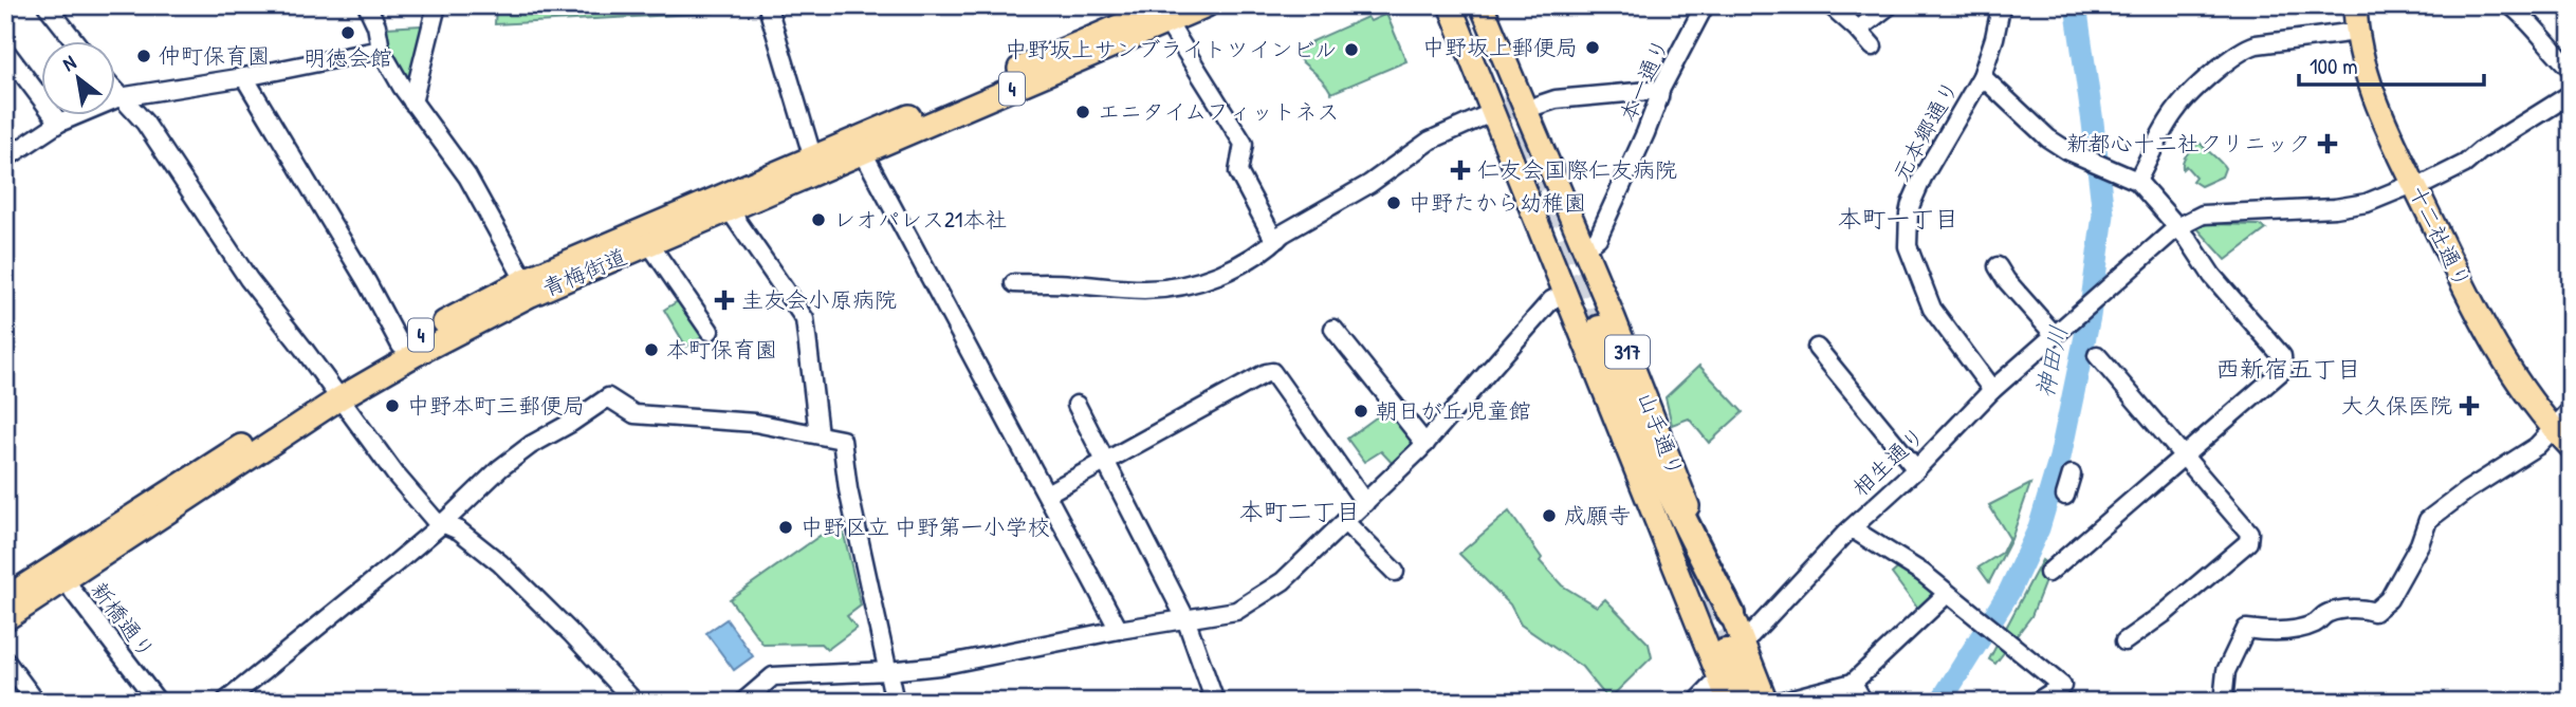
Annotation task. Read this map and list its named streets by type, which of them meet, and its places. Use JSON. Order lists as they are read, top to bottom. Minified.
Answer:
{"streets":{"main road":["4","十二社通り","青梅街道","317","山手通り"],"street":["本一通り","元本郷通り","相生通り","新橋通り"]},"crossings":[["本一通り","山手通り"],["元本郷通り","相生通り"],["青梅街道","新橋通り"]],"districts":["本町一丁目","西新宿五丁目","本町二丁目"],"water":["神田川"],"places":{"other":["明徳会館","中野坂上郵便局","中野坂上サンブライトツインビル","仲町保育園","エニタイムフィットネス","中野たから幼稚園","レオパレス21本社","本町保育園","中野本町三郵便局","朝日が丘児童館","成願寺","中野区立 中野第一小学校"],"health":["新都心十二社クリニック","仁友会国際仁友病院","圭友会小原病院","大久保医院"]},"scale_bar":"100 m","north":"top left"}
